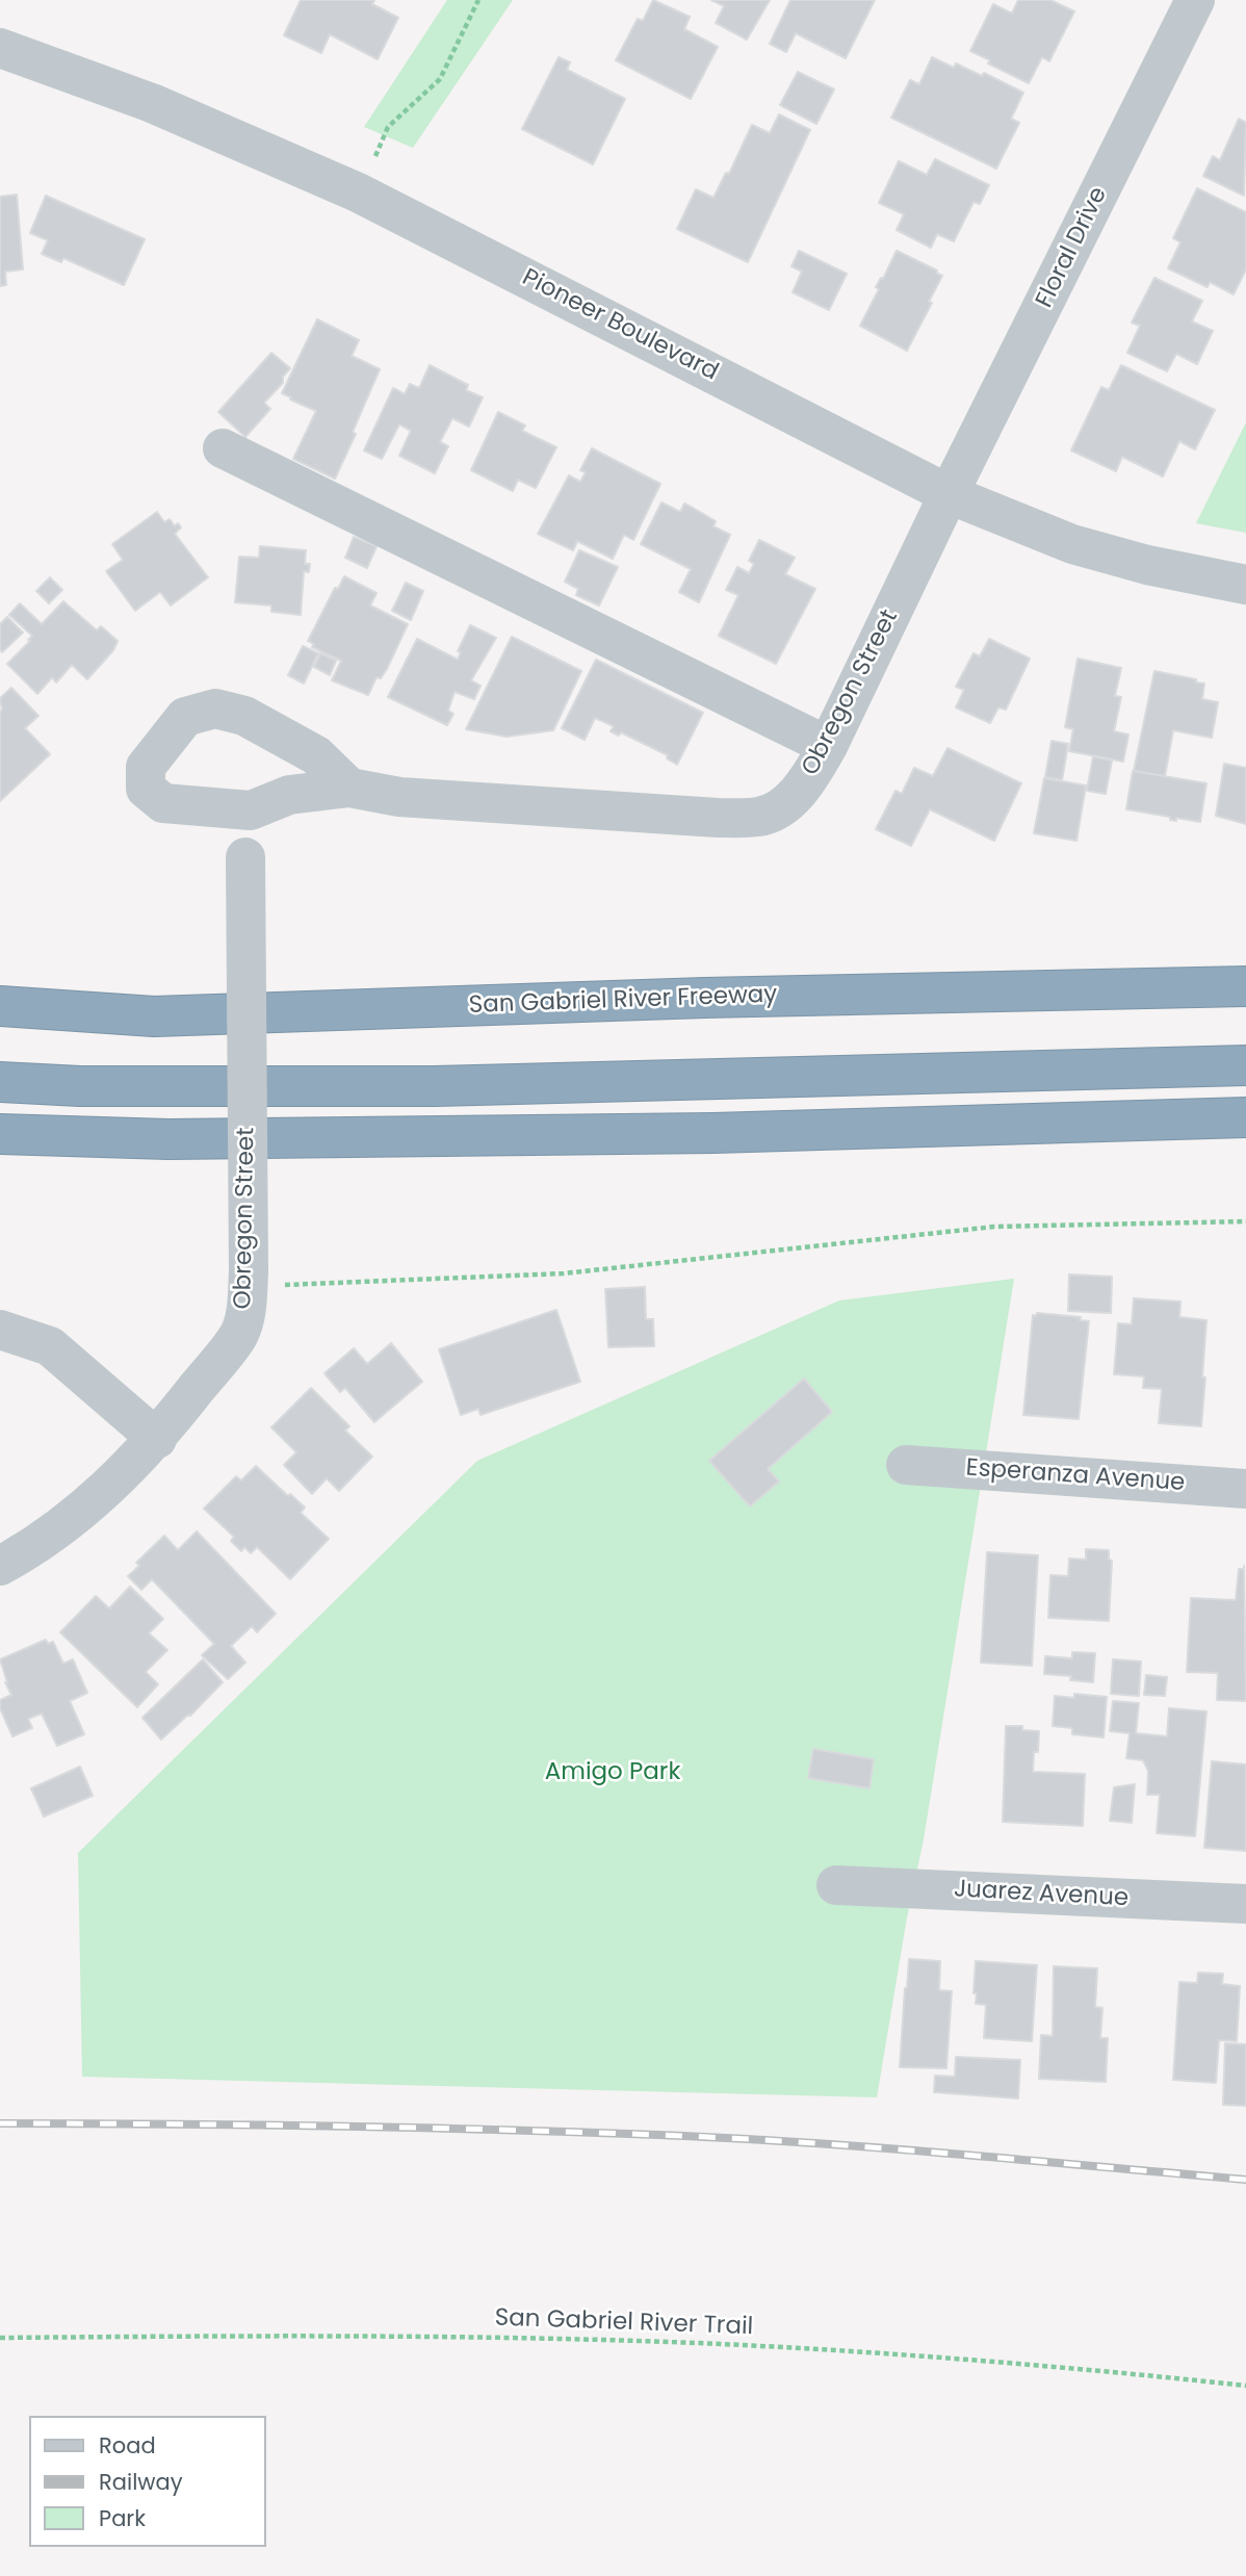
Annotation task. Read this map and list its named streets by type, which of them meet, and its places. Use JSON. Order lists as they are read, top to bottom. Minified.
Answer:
{"streets":{"highway":["San Gabriel River Freeway"],"street":["Floral Drive","Pioneer Boulevard","Obregon Street","Esperanza Avenue","Juarez Avenue"],"path":["San Gabriel River Trail"]},"crossings":[["Floral Drive","Pioneer Boulevard"],["Floral Drive","Obregon Street"],["Pioneer Boulevard","Obregon Street"]],"parks":["Amigo Park"],"legend":["Road","Railway","Park"]}
